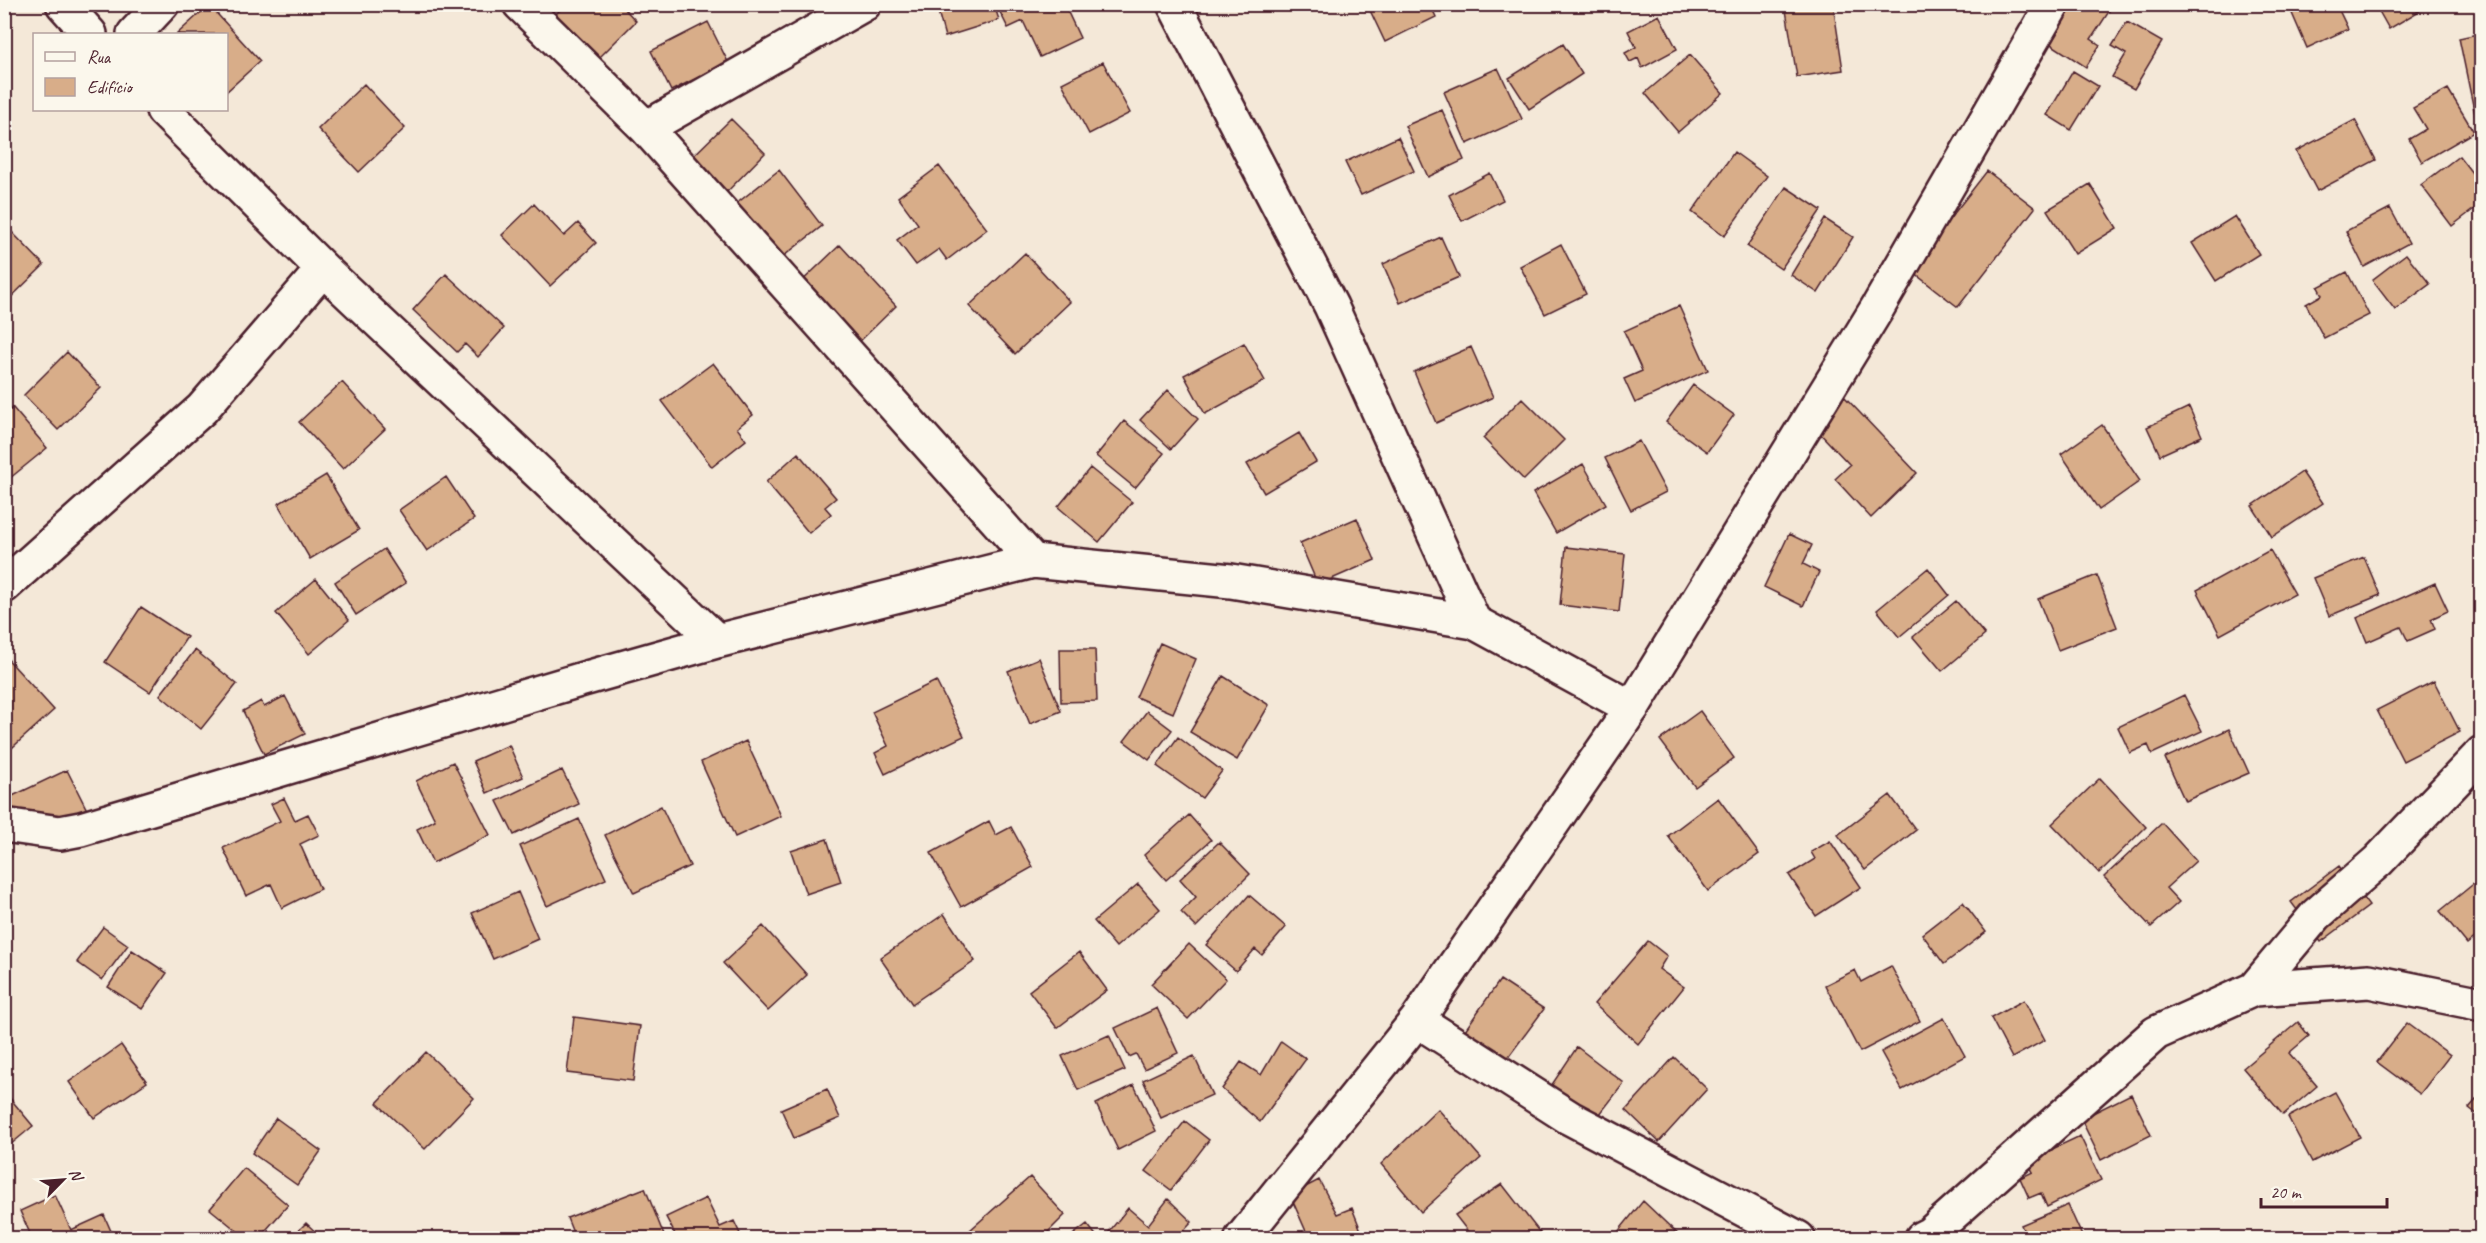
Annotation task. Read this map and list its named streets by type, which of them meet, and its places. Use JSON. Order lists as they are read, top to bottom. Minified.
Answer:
{"legend":["Rua","Edifício"],"scale_bar":"20 m","north":"top right"}
